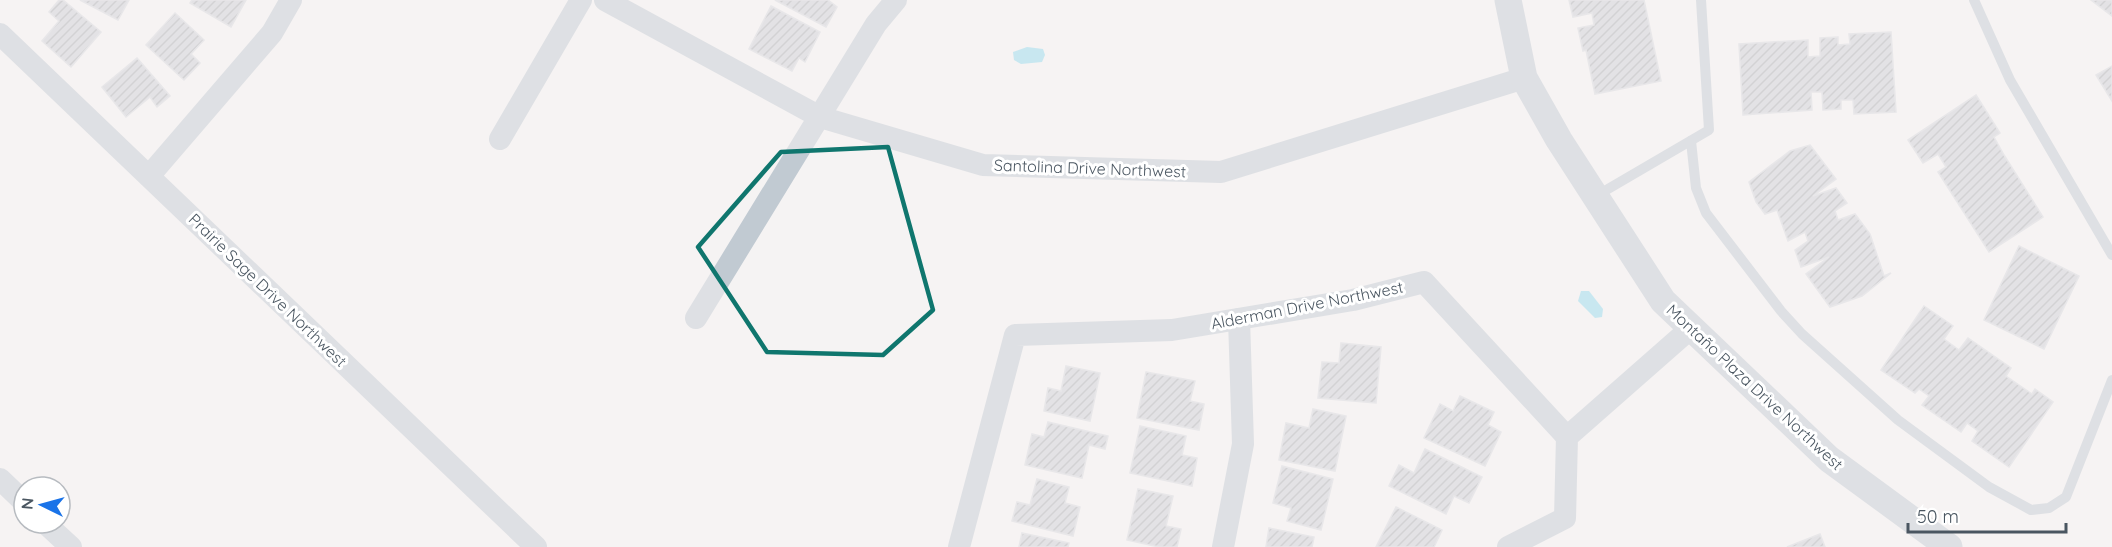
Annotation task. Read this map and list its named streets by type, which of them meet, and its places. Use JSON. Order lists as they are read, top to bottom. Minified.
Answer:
{"streets":{"street":["Santolina Drive Northwest","Prairie Sage Drive Northwest","Alderman Drive Northwest","Montaño Plaza Drive Northwest"]},"crossings":[["Santolina Drive Northwest","Montaño Plaza Drive Northwest"]],"scale_bar":"50 m","north":"left"}
